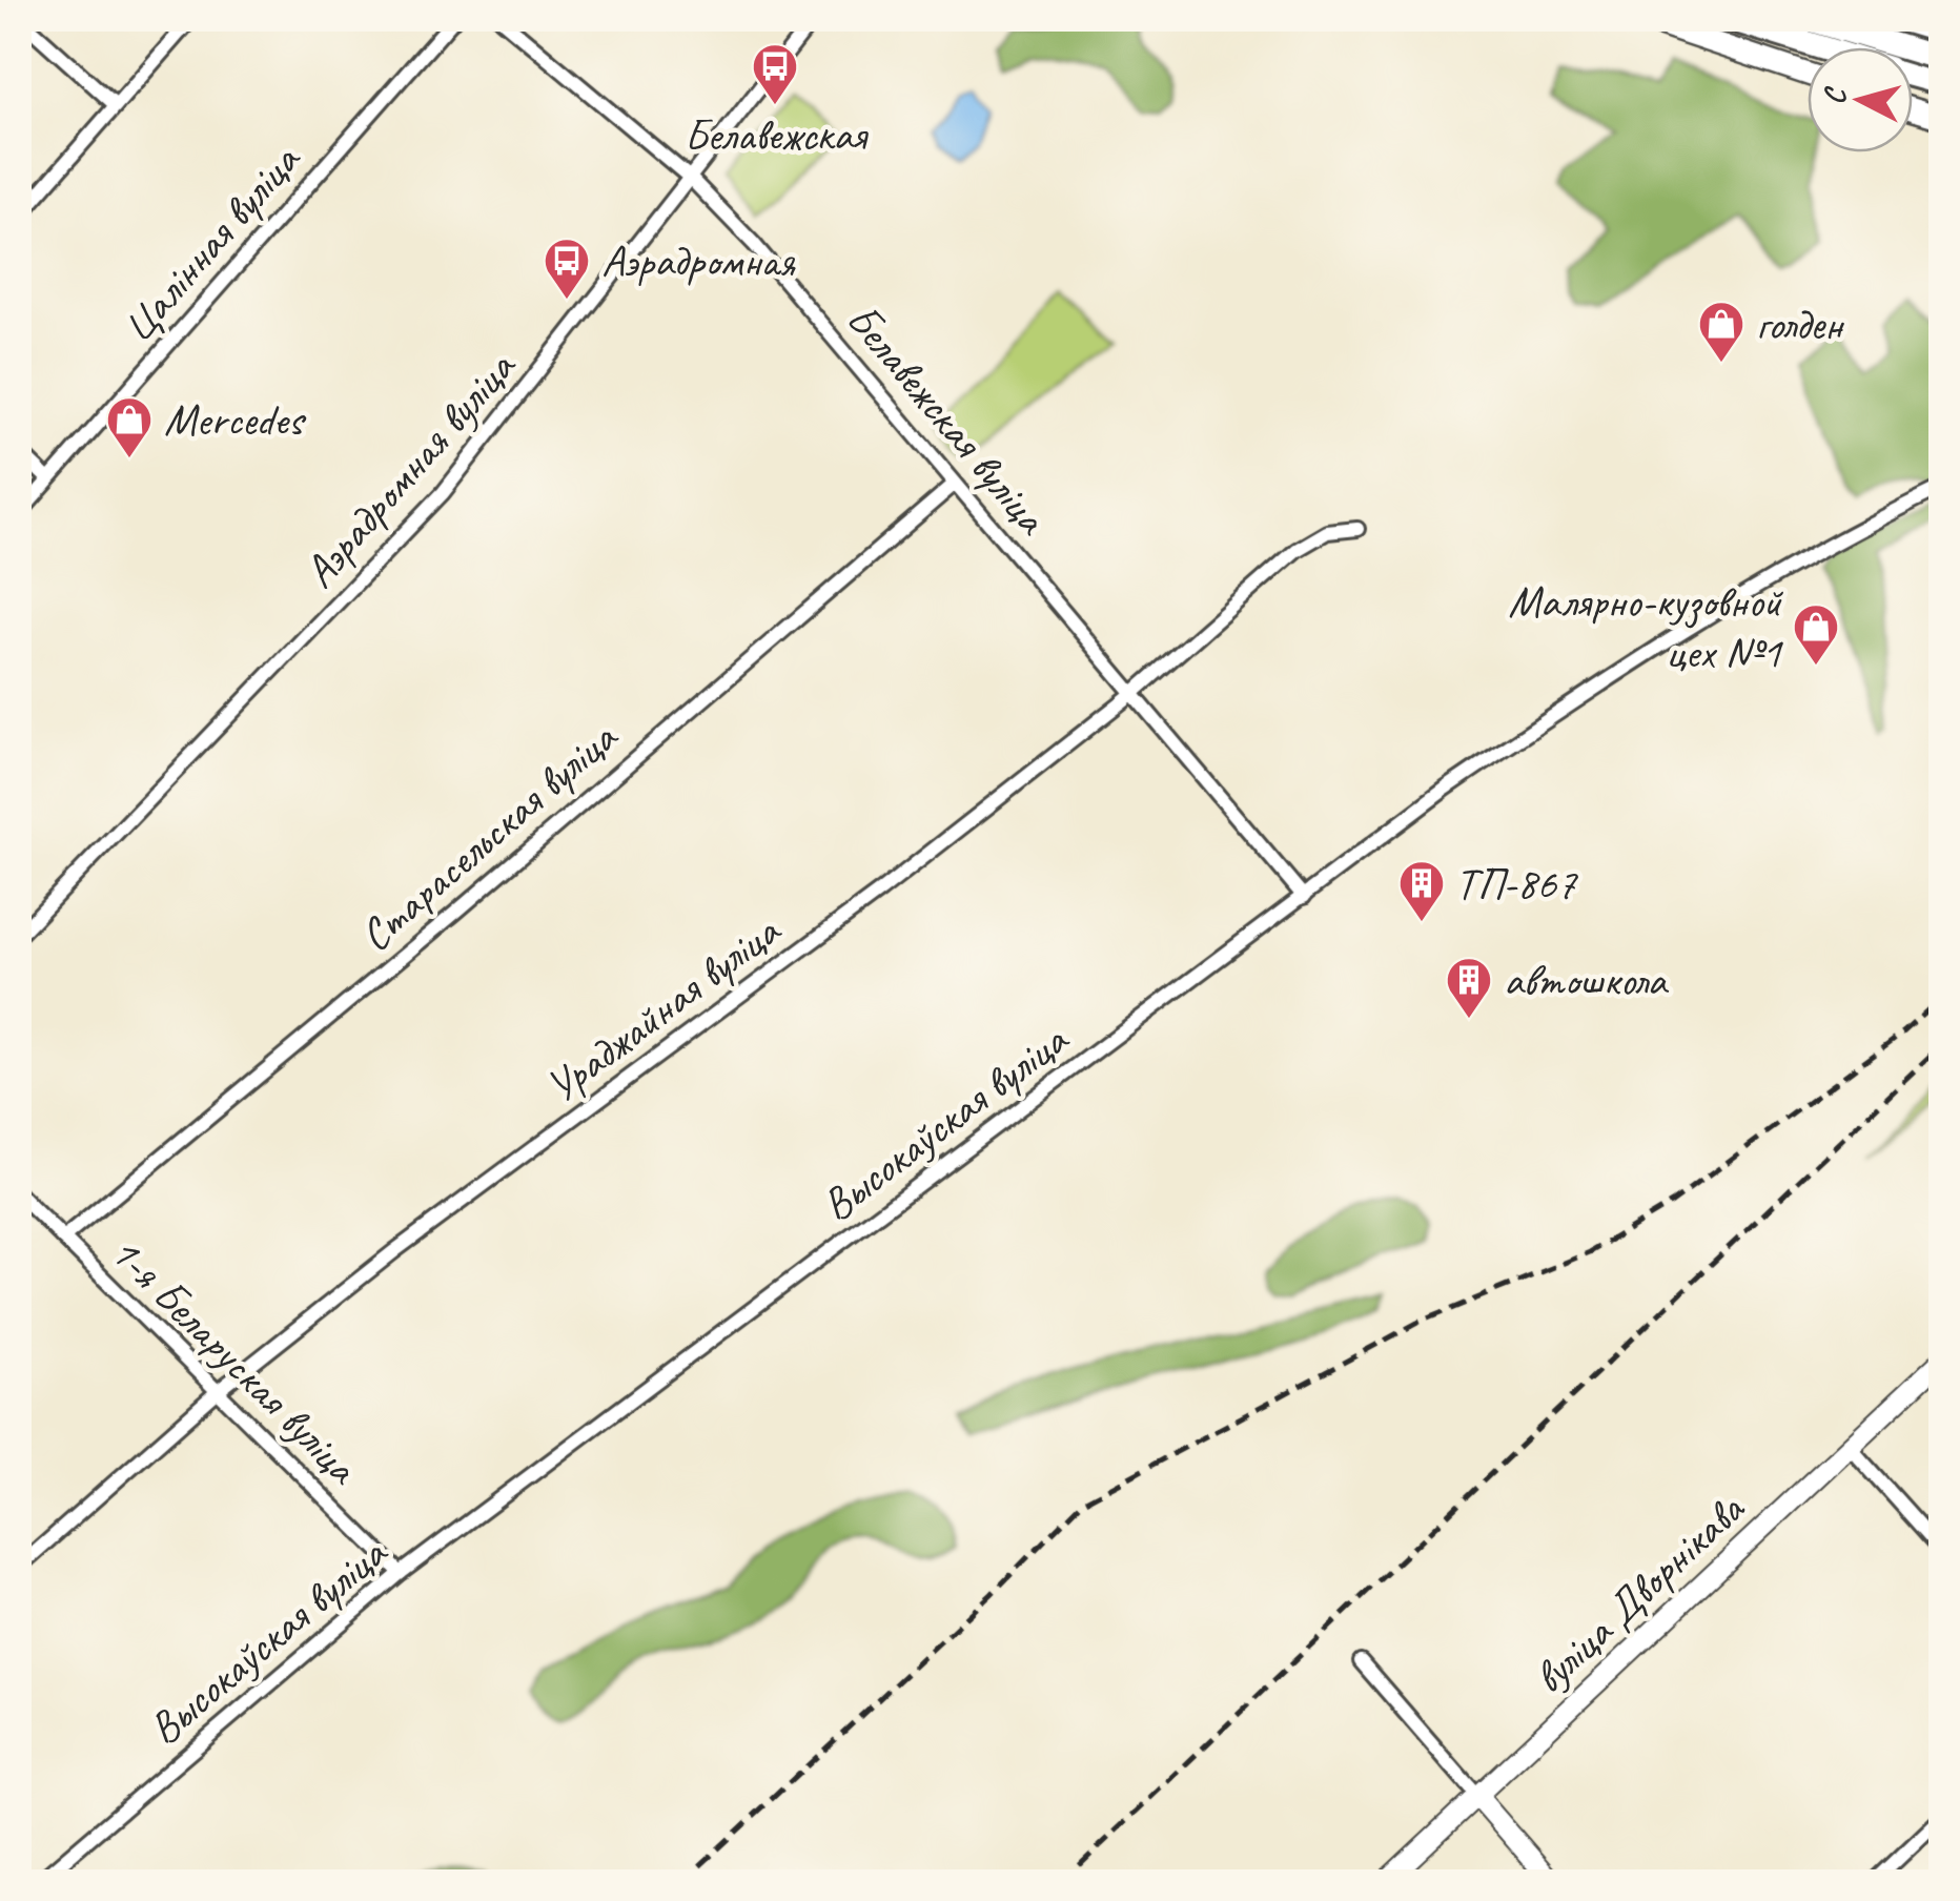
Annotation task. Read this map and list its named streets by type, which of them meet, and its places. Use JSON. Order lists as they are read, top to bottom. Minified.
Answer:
{"streets":{"main road":["вуліца Дворнікава"],"street":["Цалінная вуліца","Белавежская вуліца","Аэрадромная вуліца","Старасельская вуліца","Ураджайная вуліца","Высокаўская вуліца","1-я Беларуская вуліца"]},"crossings":[["Белавежская вуліца","Аэрадромная вуліца"],["Белавежская вуліца","Старасельская вуліца"],["Белавежская вуліца","Ураджайная вуліца"],["Белавежская вуліца","Высокаўская вуліца"],["Старасельская вуліца","1-я Беларуская вуліца"],["Ураджайная вуліца","1-я Беларуская вуліца"],["Высокаўская вуліца","1-я Беларуская вуліца"]],"places":{"bus stop":["Белавежская","Аэрадромная"],"shop":["голден","Mercedes","Малярно-кузовной цех №1"],"building":["ТП-867","автошкола"]},"north":"left"}
